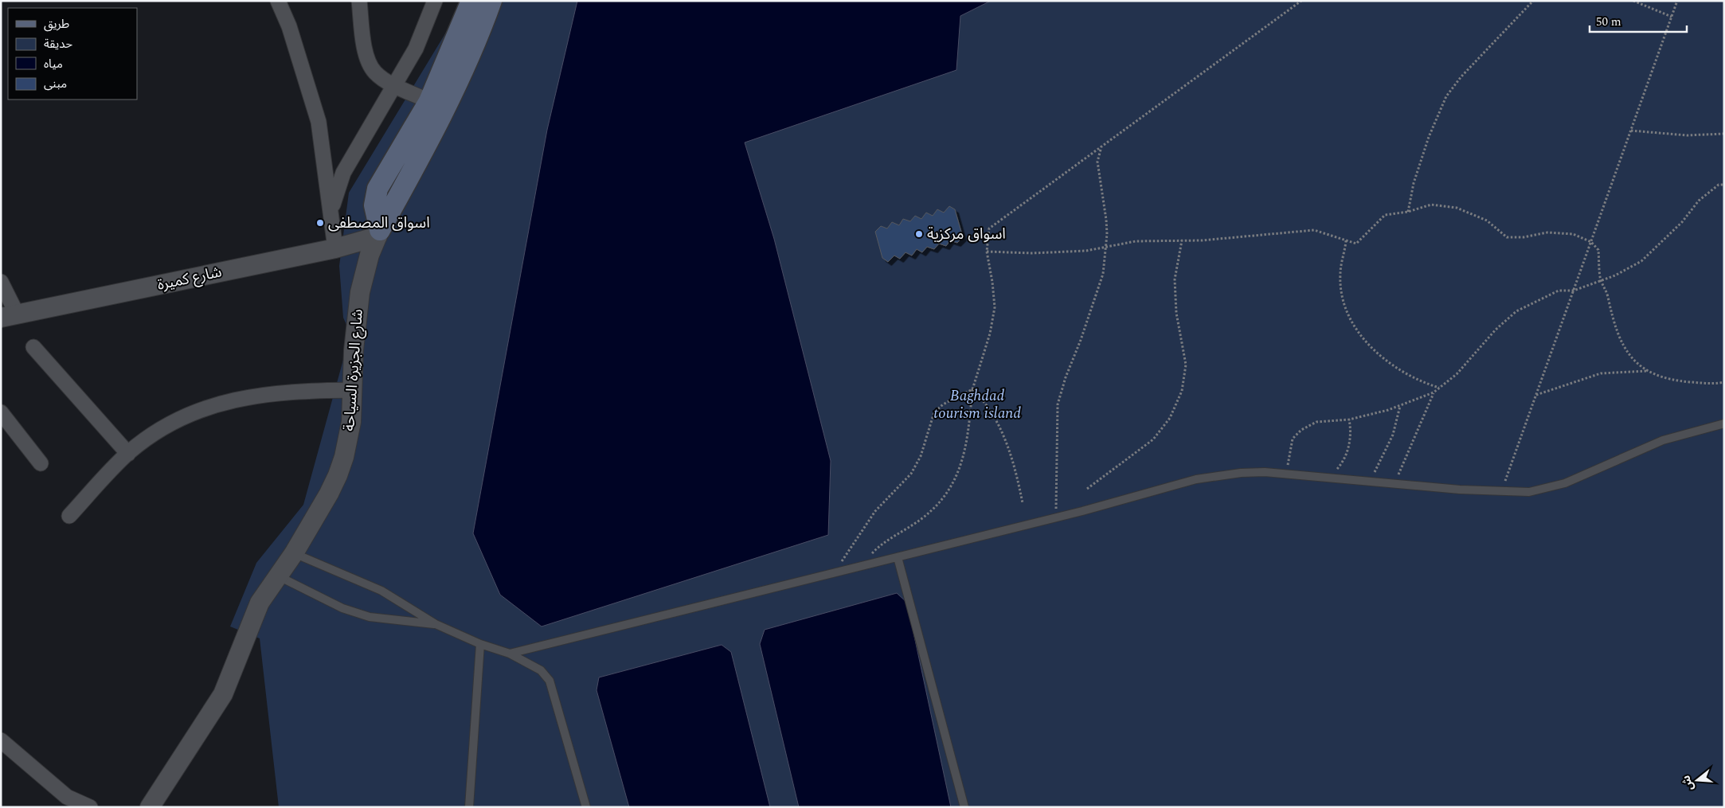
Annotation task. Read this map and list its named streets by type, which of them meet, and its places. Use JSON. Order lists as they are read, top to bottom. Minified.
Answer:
{"streets":{"main road":["شارع الجزيرة السياحة"],"street":["شارع كميرة"]},"crossings":[["شارع كميرة","شارع الجزيرة السياحة"]],"parks":["Baghdad tourism island"],"places":["اسواق المصطفى","اسواق مركزية"],"legend":["طريق","حديقة","مياه","مبنى"],"scale_bar":"50 m","north":"left"}
